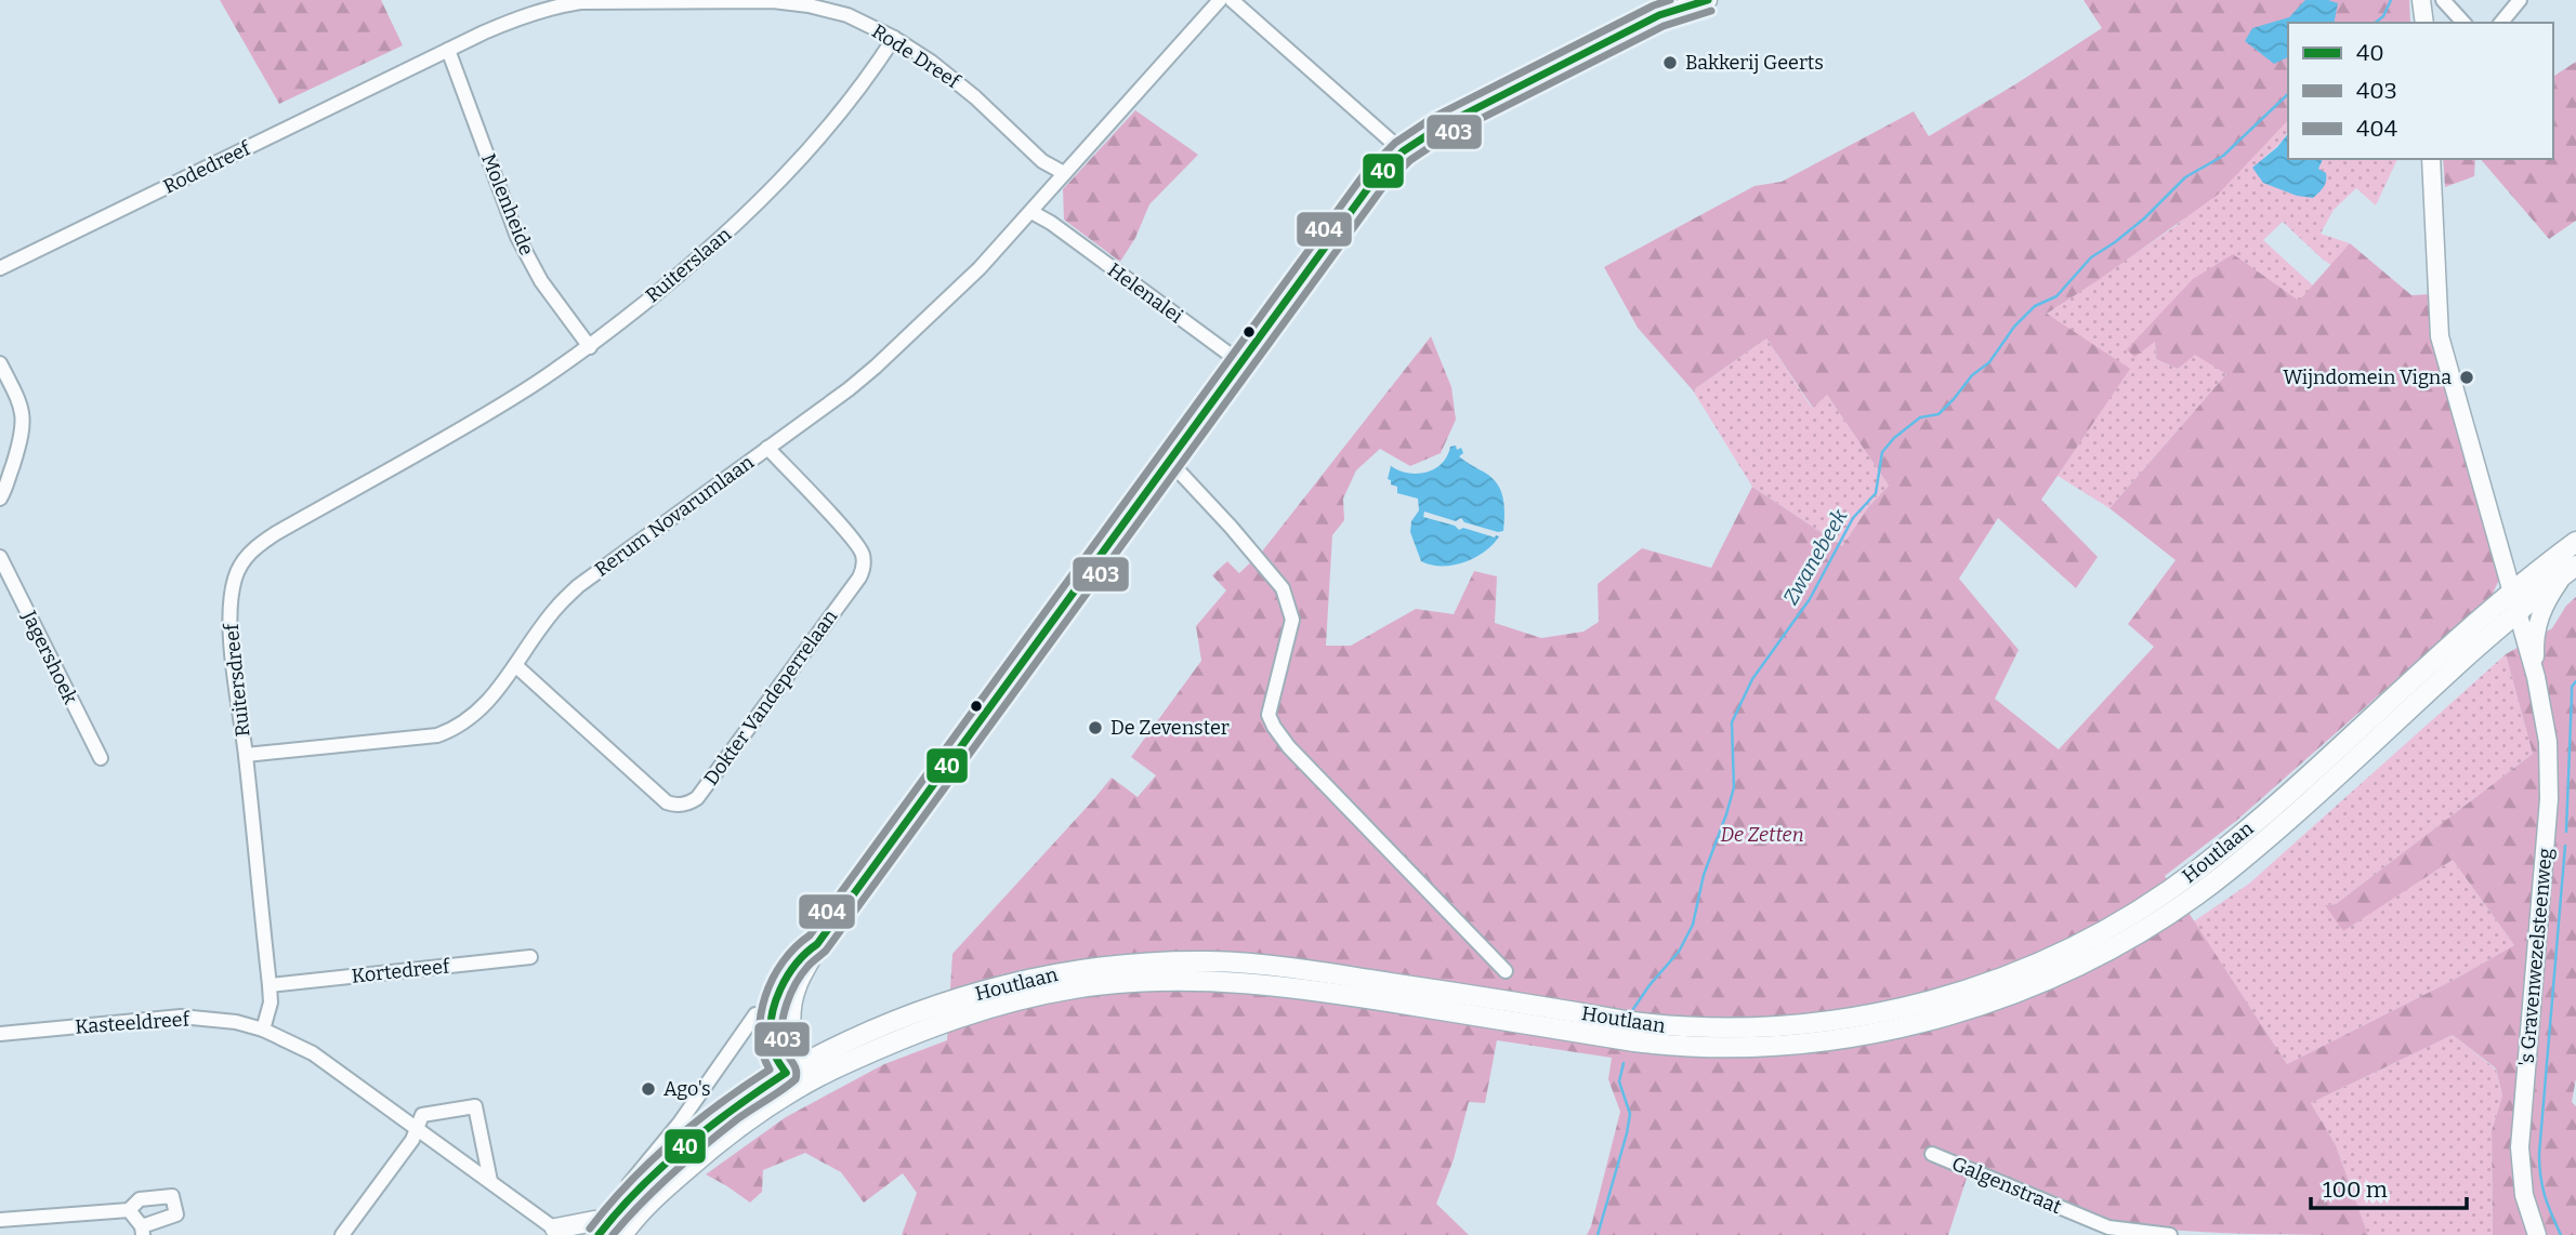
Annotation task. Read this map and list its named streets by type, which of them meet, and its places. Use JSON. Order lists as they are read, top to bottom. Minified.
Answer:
{"streets":{"main road":["Houtlaan","'s Gravenwezelsteenweg"],"street":["Rode Dreef","Rodedreef","Molenheide","Ruiterslaan","Helenalei","Rerum Novarumlaan","Jagershoek","Ruitersdreef","Dokter Vandeperrelaan","Kortedreef","Kasteeldreef","Galgenstraat"]},"crossings":[["Rode Dreef","Rodedreef"],["Rode Dreef","Molenheide"],["Rode Dreef","Ruiterslaan"],["Rode Dreef","Rerum Novarumlaan"],["Molenheide","Ruiterslaan"],["Ruiterslaan","Ruitersdreef"],["Helenalei","Rerum Novarumlaan"],["Rerum Novarumlaan","Ruitersdreef"],["Rerum Novarumlaan","Dokter Vandeperrelaan"],["Ruitersdreef","Kortedreef"],["Ruitersdreef","Kasteeldreef"],["Houtlaan","'s Gravenwezelsteenweg"]],"water":["Zwanebeek"],"parks":["De Zetten"],"places":["Bakkerij Geerts","Wijndomein Vigna","De Zevenster","Ago's"],"lines":["transit line 40","transit line 404","transit line 403"],"legend":["40","403","404"],"scale_bar":"100 m"}
